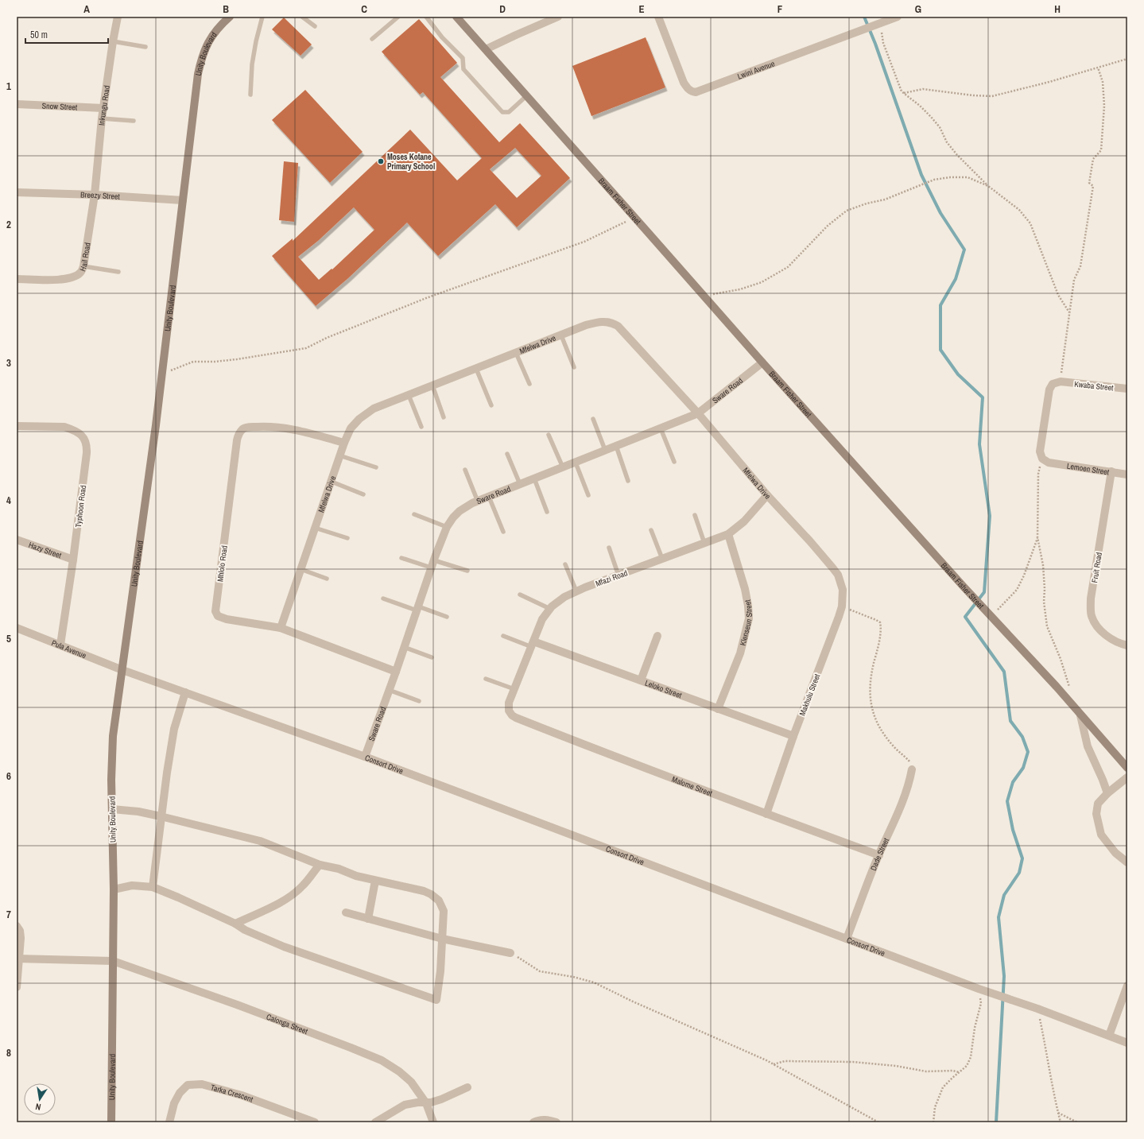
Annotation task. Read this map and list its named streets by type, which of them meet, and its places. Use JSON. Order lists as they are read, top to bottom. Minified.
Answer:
{"streets":{"street":["Unity Boulevard","Lwini Avenue","Inkungu Road","Snow Street","Breezy Street","Braam Fisher Street","Hail Road","Mfelwa Drive","Kwaba Street","Sware Road","Lemoen Street","Typhoon Road","Hazy Street","Mhlolo Road","Fruit Road","Mfazi Road","Klenseun Street","Pula Avenue","Leloko Street","Makhulu Street","Consort Drive","Malome Street","Dade Street","Calonga Street","Tarka Crescent"]},"crossings":[["Unity Boulevard","Breezy Street"],["Unity Boulevard","Pula Avenue"],["Unity Boulevard","Consort Drive"],["Unity Boulevard","Calonga Street"],["Inkungu Road","Snow Street"],["Inkungu Road","Breezy Street"],["Inkungu Road","Hail Road"],["Breezy Street","Hail Road"],["Braam Fisher Street","Sware Road"],["Mfelwa Drive","Sware Road"],["Mfelwa Drive","Mhlolo Road"],["Mfelwa Drive","Mfazi Road"],["Mfelwa Drive","Makhulu Street"],["Sware Road","Mhlolo Road"],["Sware Road","Consort Drive"],["Lemoen Street","Fruit Road"],["Typhoon Road","Hazy Street"],["Typhoon Road","Pula Avenue"],["Mfazi Road","Klenseun Street"],["Mfazi Road","Leloko Street"],["Mfazi Road","Malome Street"],["Klenseun Street","Leloko Street"],["Pula Avenue","Consort Drive"],["Leloko Street","Makhulu Street"],["Makhulu Street","Malome Street"],["Consort Drive","Dade Street"],["Malome Street","Dade Street"]],"places":["Moses Kotane Primary School"],"scale_bar":"50 m","north":"bottom","grid":{"columns":["A","B","C","D","E","F","G","H"],"rows":["1","2","3","4","5","6","7","8"]}}
